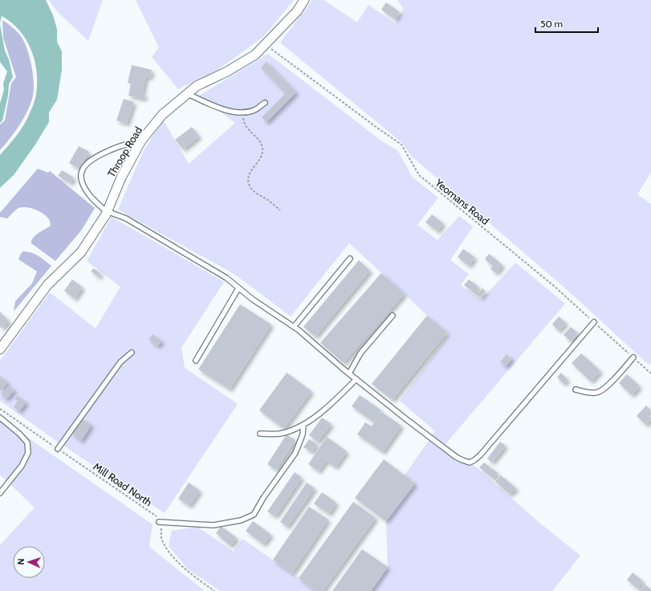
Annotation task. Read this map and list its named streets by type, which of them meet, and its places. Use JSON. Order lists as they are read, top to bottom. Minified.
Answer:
{"streets":{"street":["Throop Road"],"path":["Yeomans Road","Mill Road North"]},"crossings":[["Throop Road","Yeomans Road"]],"scale_bar":"50 m","north":"left"}
